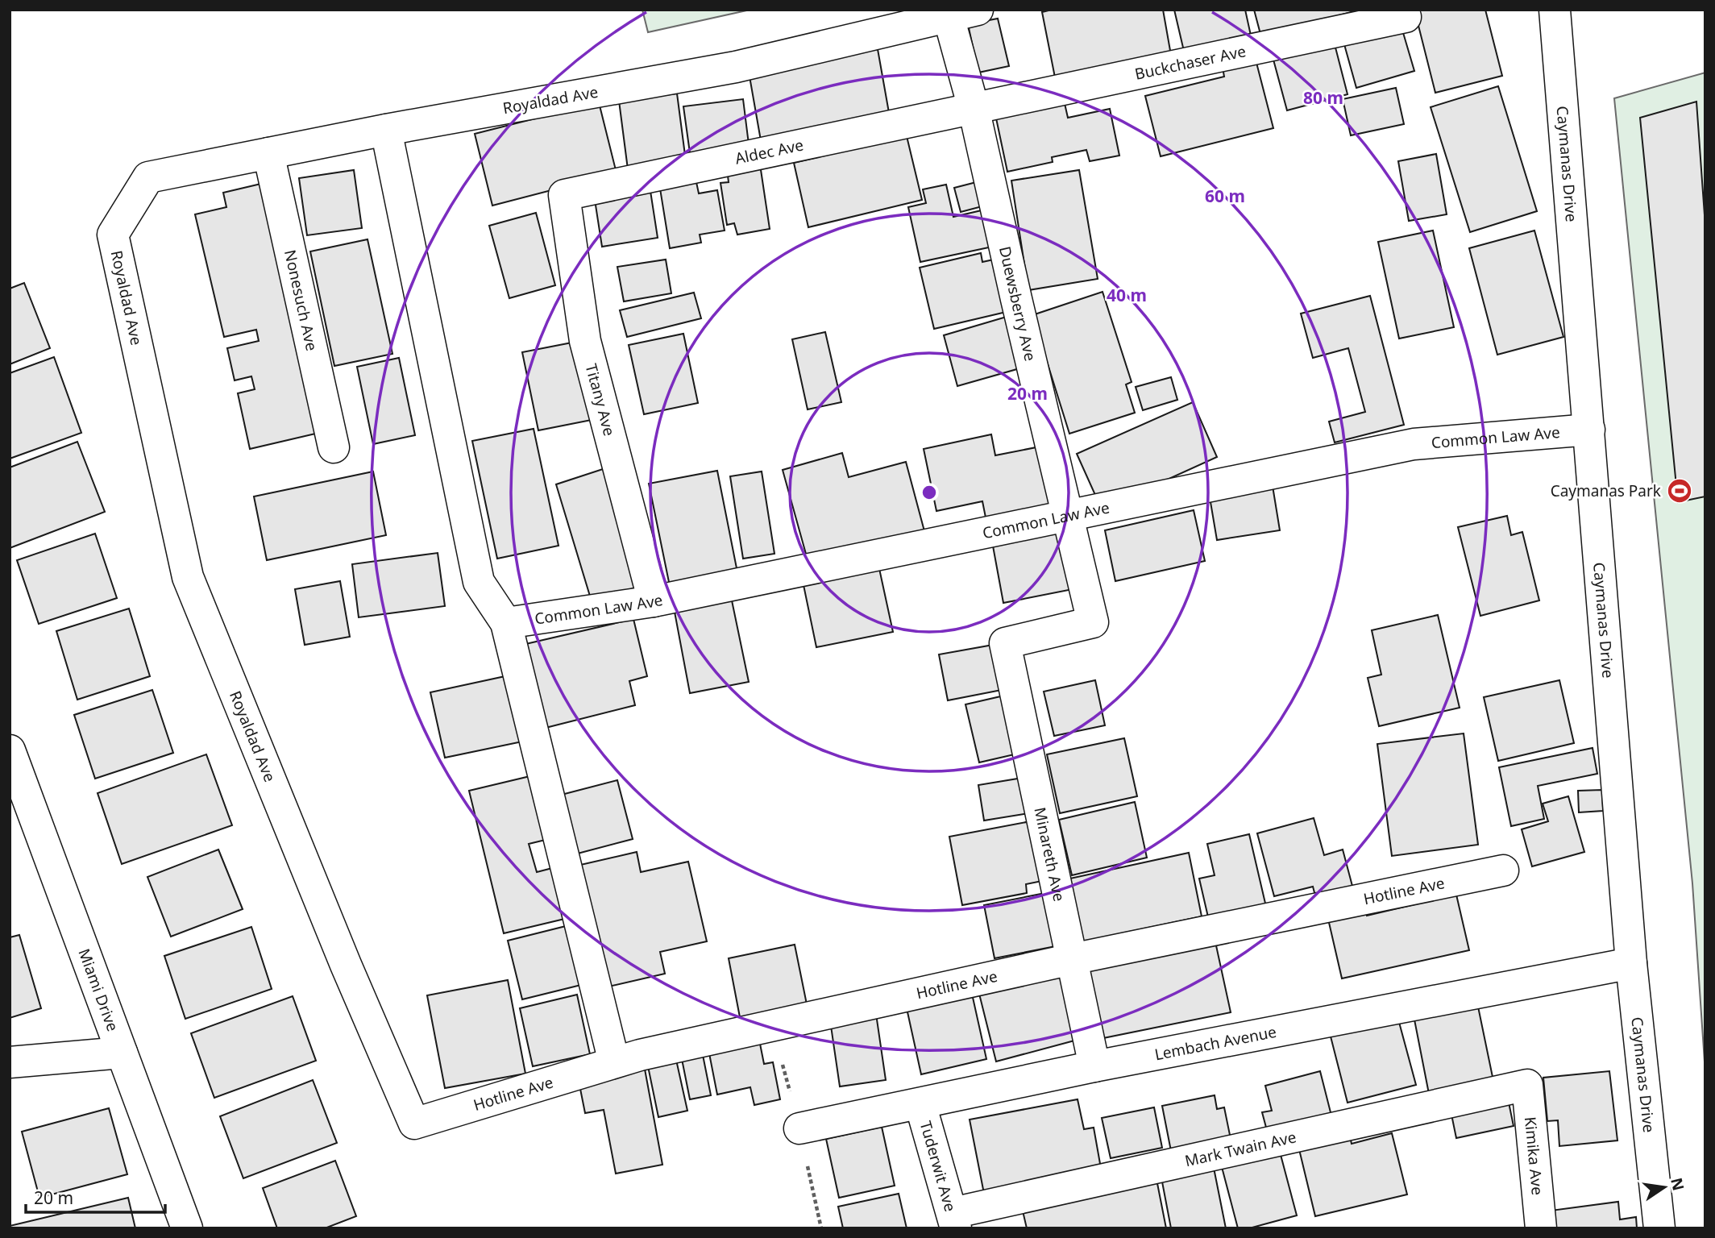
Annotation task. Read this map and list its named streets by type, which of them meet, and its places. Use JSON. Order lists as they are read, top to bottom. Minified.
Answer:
{"streets":{"street":["Buckchaser Ave","Royaldad Ave","Aldec Ave","Caymanas Drive","Nonesuch Ave","Duewsberry Ave","Titany Ave","Common Law Ave","Minareth Ave","Hotline Ave","Miami Drive","Lembach Avenue","Mark Twain Ave","Kimika Ave","Tuderwit Ave"]},"crossings":[["Buckchaser Ave","Aldec Ave"],["Buckchaser Ave","Duewsberry Ave"],["Royaldad Ave","Nonesuch Ave"],["Royaldad Ave","Duewsberry Ave"],["Royaldad Ave","Hotline Ave"],["Aldec Ave","Duewsberry Ave"],["Aldec Ave","Titany Ave"],["Caymanas Drive","Common Law Ave"],["Caymanas Drive","Lembach Avenue"],["Duewsberry Ave","Common Law Ave"],["Duewsberry Ave","Minareth Ave"],["Titany Ave","Common Law Ave"],["Minareth Ave","Hotline Ave"],["Minareth Ave","Lembach Avenue"],["Lembach Avenue","Tuderwit Ave"],["Mark Twain Ave","Kimika Ave"],["Mark Twain Ave","Tuderwit Ave"]],"places":{"sports":["Caymanas Park"]},"scale_bar":"20 m","north":"right","rings":["80 m","60 m","40 m","20 m"]}
